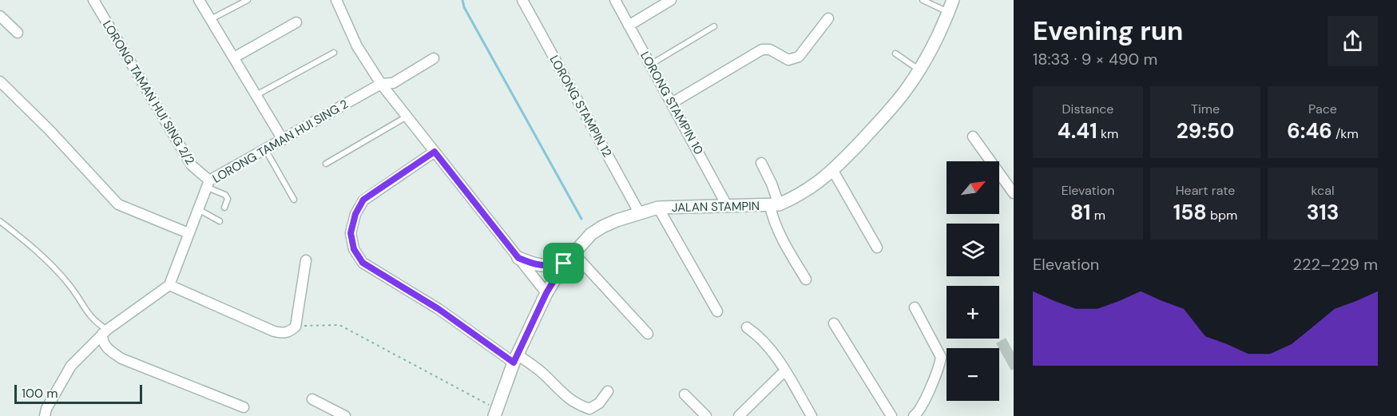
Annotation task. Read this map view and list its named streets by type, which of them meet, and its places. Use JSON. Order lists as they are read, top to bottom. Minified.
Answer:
{"streets":{"street":["LORONG TAMAN HUI SING 2/2","LORONG STAMPIN 10","LORONG STAMPIN 12","LORONG TAMAN HUI SING 2","JALAN STAMPIN"]},"crossings":[["LORONG TAMAN HUI SING 2/2","LORONG TAMAN HUI SING 2"],["LORONG STAMPIN 10","JALAN STAMPIN"],["LORONG STAMPIN 12","JALAN STAMPIN"]],"scale_bar":"100 m","north":"top right","page":{"heading":["Evening run","18:33 · 9 × 490 m"],"stats":[["Distance","4.41 km"],["Time","29:50"],["Pace","6:46 /km"],["Elevation","81 m"],["Heart rate","158 bpm"],["kcal","313"]],"map_buttons":["+","−"],"chart":["Elevation","222–229 m"],"scale":"100 m"}}
